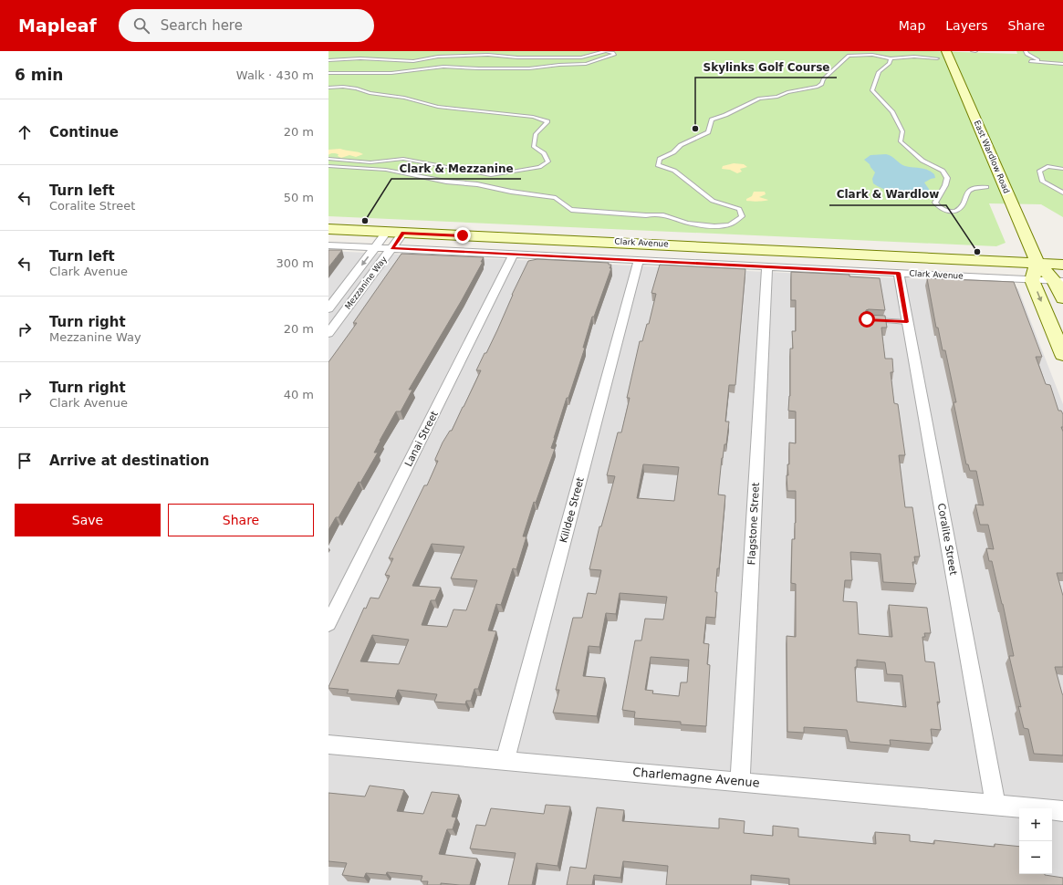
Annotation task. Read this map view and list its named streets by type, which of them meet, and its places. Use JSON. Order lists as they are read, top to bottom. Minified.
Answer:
{"streets":{"main road":["East Wardlow Road","Clark Avenue"],"street":["Mezzanine Way","Lanai Street","Killdee Street","Flagstone Street","Coralite Street","Charlemagne Avenue"]},"crossings":[["East Wardlow Road","Clark Avenue"],["Clark Avenue","Mezzanine Way"],["Clark Avenue","Lanai Street"],["Clark Avenue","Killdee Street"],["Clark Avenue","Flagstone Street"],["Clark Avenue","Coralite Street"],["Killdee Street","Charlemagne Avenue"],["Flagstone Street","Charlemagne Avenue"],["Coralite Street","Charlemagne Avenue"]],"places":["Skylinks Golf Course","Clark & Mezzanine","Clark & Wardlow"],"page":{"header":"Mapleaf","search":"Search here","nav":["Map","Layers","Share"],"heading":["6 min","Walk · 430 m"],"list":[["Continue","20 m"],["Turn left","Coralite Street","50 m"],["Turn left","Clark Avenue","300 m"],["Turn right","Mezzanine Way","20 m"],["Turn right","Clark Avenue","40 m"],"Arrive at destination"],"buttons":["Save","Share"],"map_buttons":["+","−"]}}
